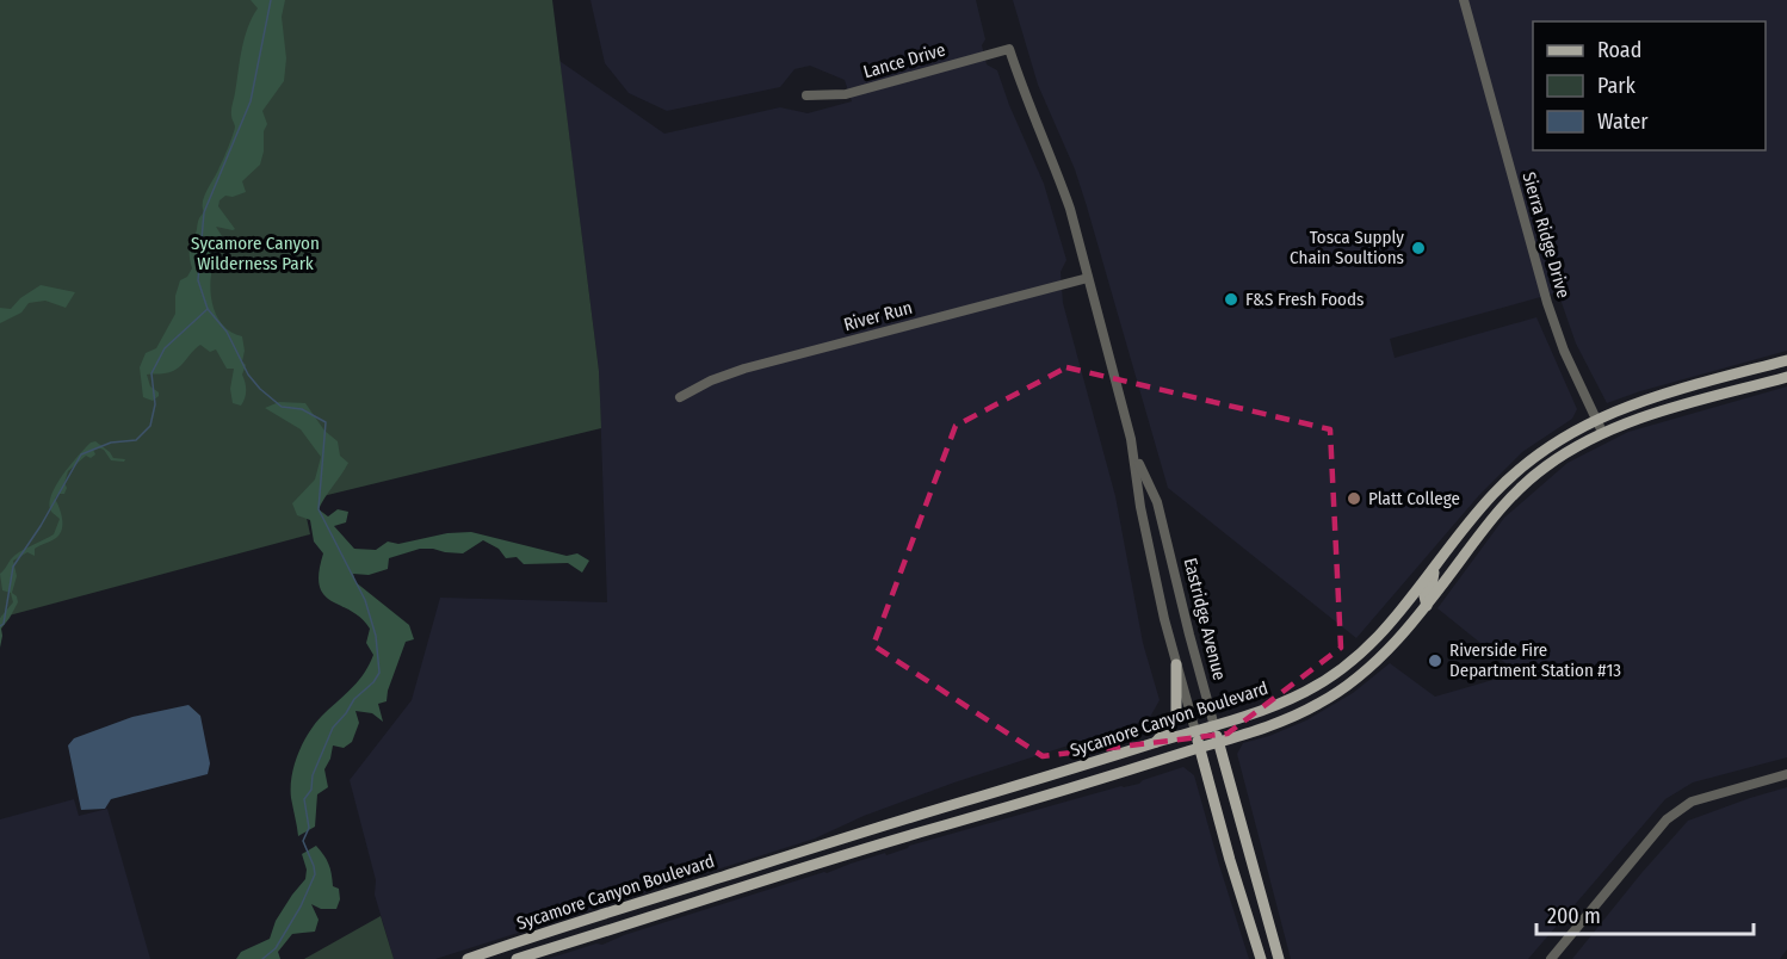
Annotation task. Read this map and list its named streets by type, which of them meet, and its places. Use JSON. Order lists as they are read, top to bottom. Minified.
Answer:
{"streets":{"main road":["Eastridge Avenue","Sycamore Canyon Boulevard"],"street":["Lance Drive","Sierra Ridge Drive","River Run"]},"crossings":[["Lance Drive","Eastridge Avenue"],["Sierra Ridge Drive","Sycamore Canyon Boulevard"],["River Run","Eastridge Avenue"],["Eastridge Avenue","Sycamore Canyon Boulevard"]],"parks":["Sycamore Canyon Wilderness Park"],"places":["Tosca Supply Chain Soultions","F&S Fresh Foods","Platt College","Riverside Fire Department Station #13"],"legend":["Road","Park","Water"],"scale_bar":"200 m"}
